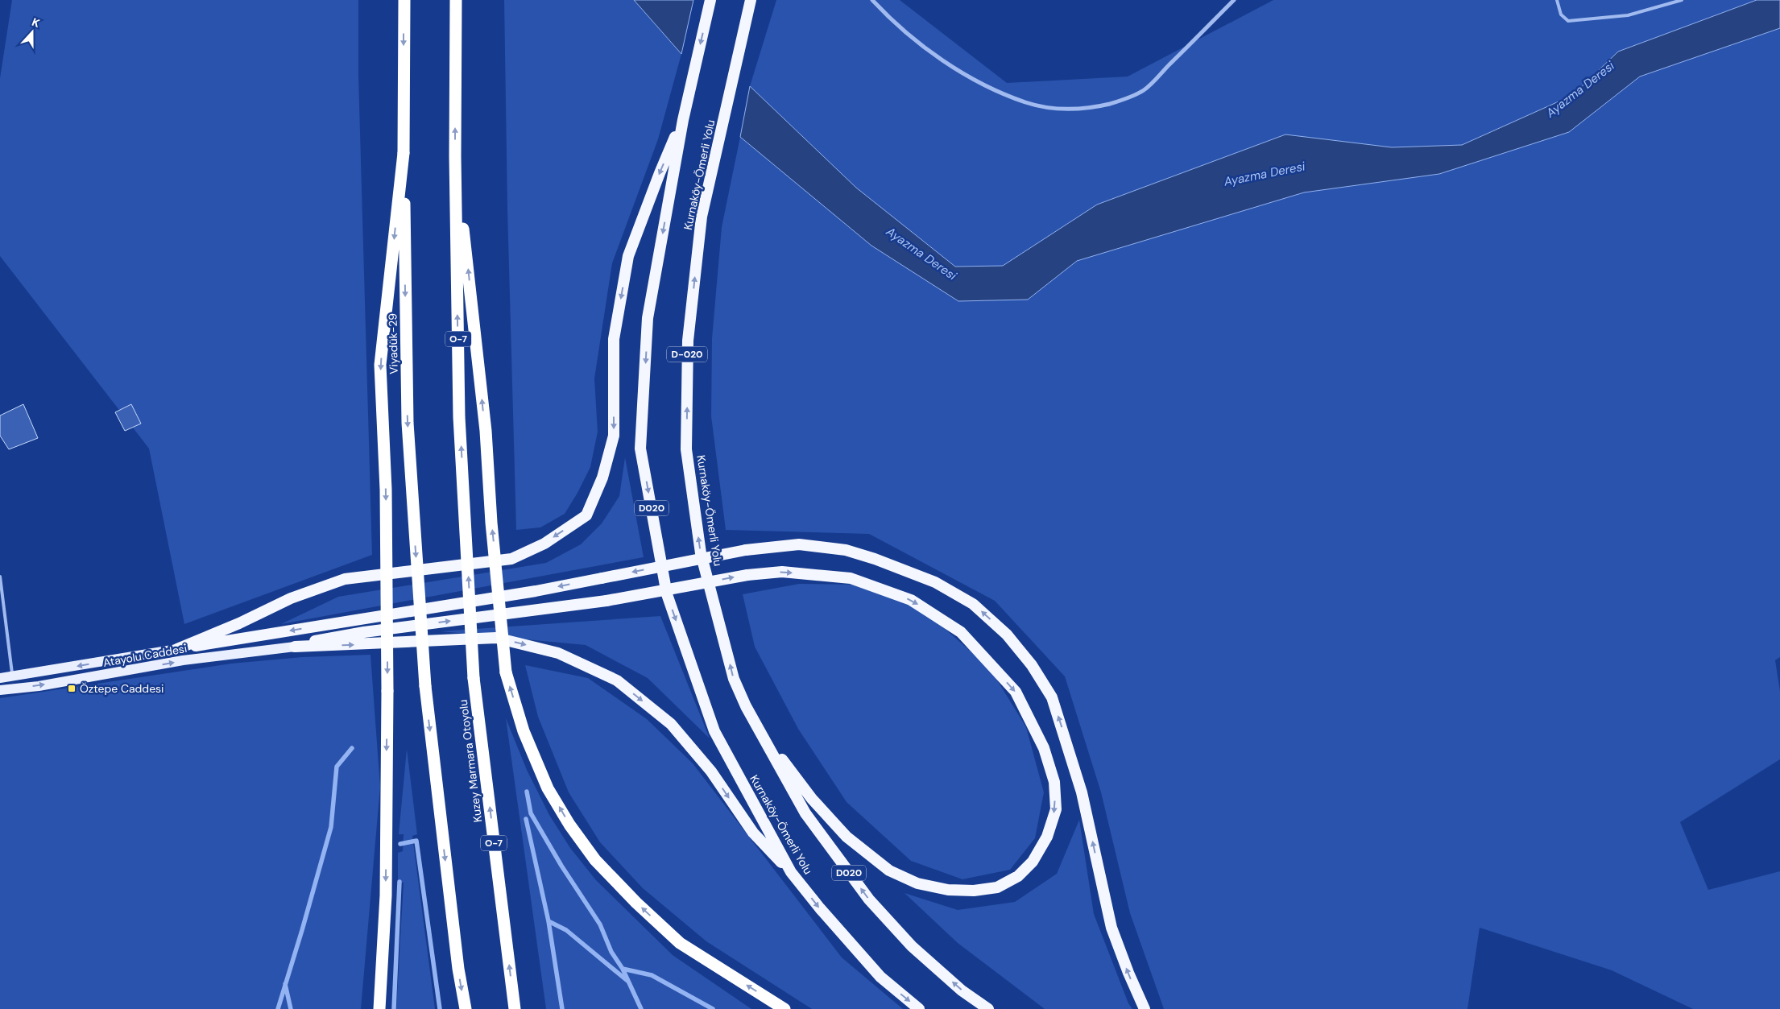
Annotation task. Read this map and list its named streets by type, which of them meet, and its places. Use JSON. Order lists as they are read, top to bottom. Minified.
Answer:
{"streets":{"highway":["Kurnaköy-Ömerli Yolu","O-7","Viyadük-29","D-020","D020","Kuzey Marmara Otoyolu"],"main road":["Atayolu Caddesi"]},"crossings":[["O-7","Kuzey Marmara Otoyolu"]],"water":["Ayazma Deresi"],"places":{"transit":["Öztepe Caddesi"]},"north":"top"}
